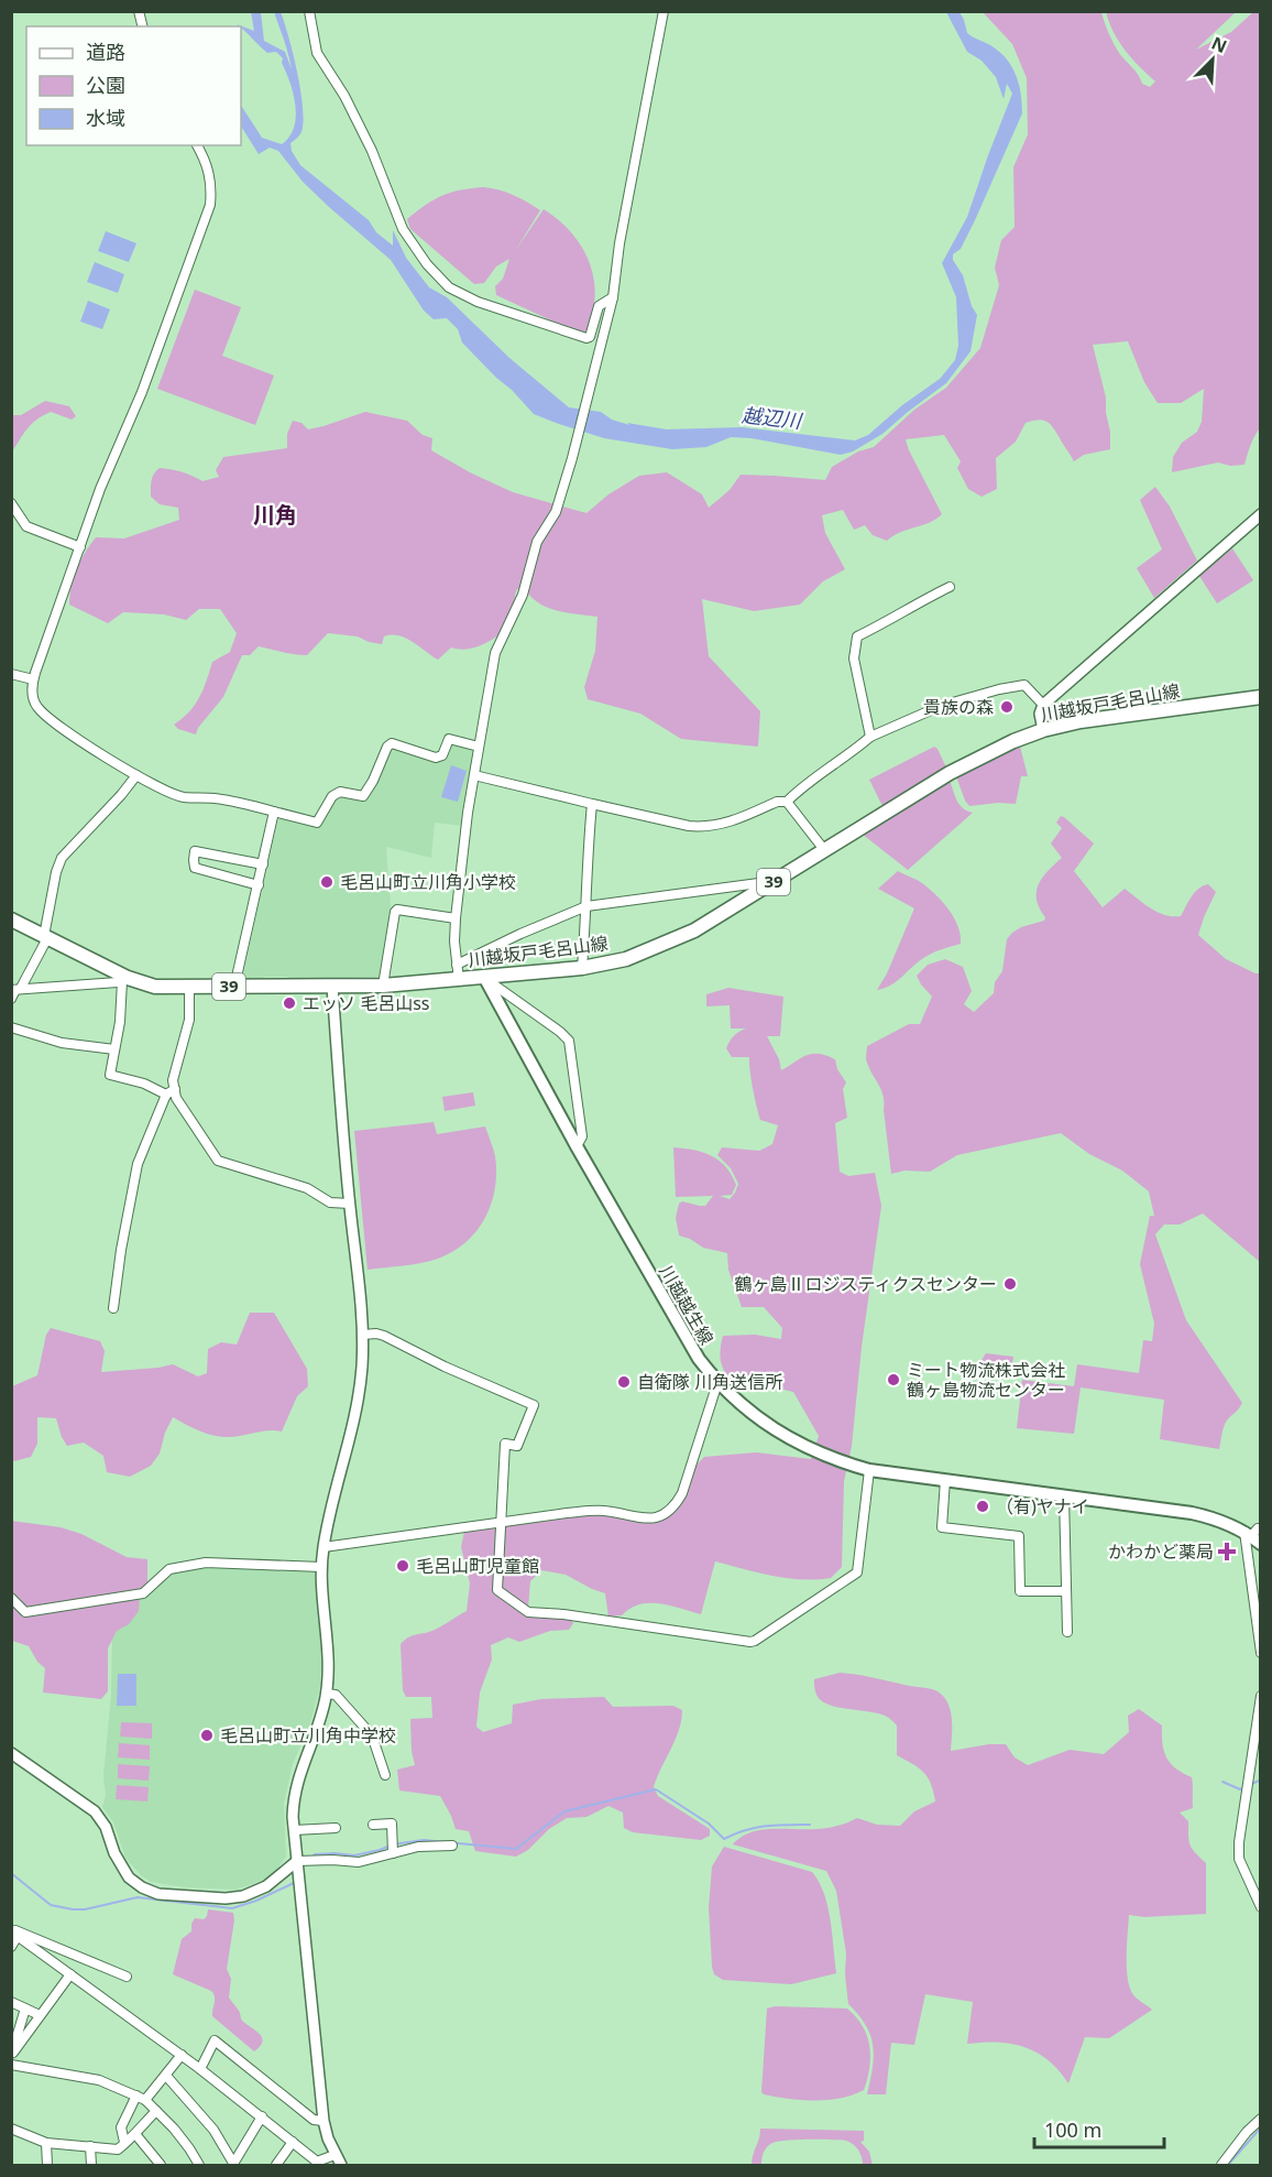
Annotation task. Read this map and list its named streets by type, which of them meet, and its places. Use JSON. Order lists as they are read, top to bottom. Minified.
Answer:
{"streets":{"main road":["川越坂戸毛呂山線","39","川越越生線"]},"crossings":[["川越坂戸毛呂山線","川越越生線"]],"districts":["川角"],"water":["越辺川"],"places":{"other":["貴族の森","毛呂山町立川角小学校","エッソ 毛呂山ss","鶴ヶ島Ⅱロジスティクスセンター","ミート物流株式会社 鶴ヶ島物流センター","自衛隊 川角送信所","（有)ヤナイ","毛呂山町児童館","毛呂山町立川角中学校"],"health":["かわかど薬局"]},"legend":["道路","公園","水域"],"scale_bar":"100 m","north":"top right"}
